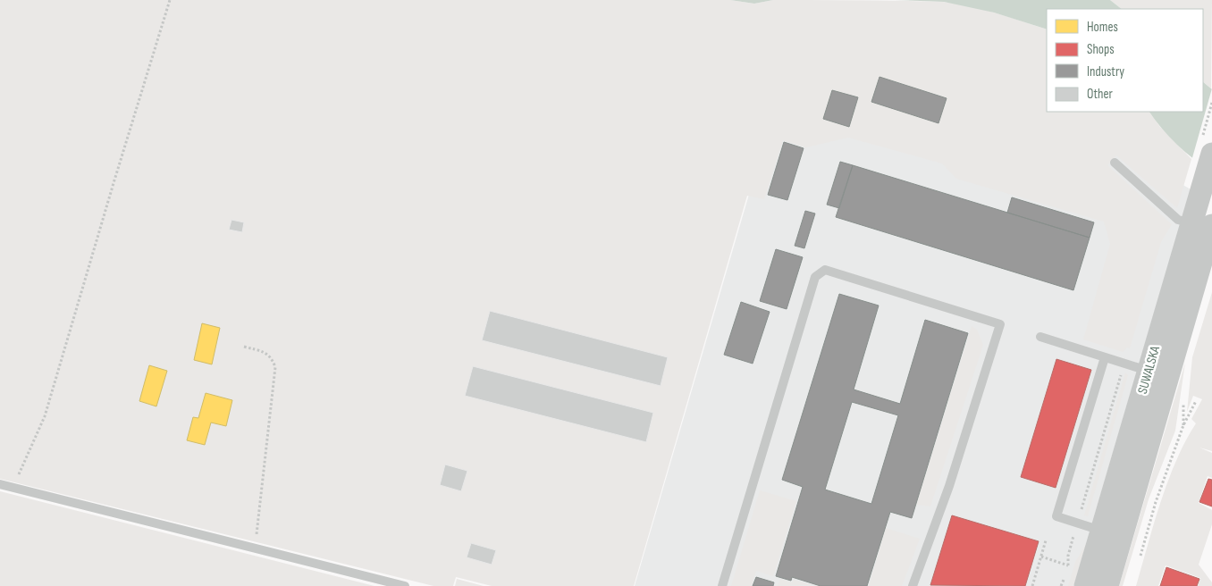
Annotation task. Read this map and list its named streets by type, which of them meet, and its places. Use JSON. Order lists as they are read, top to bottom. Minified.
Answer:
{"streets":{"street":["SUWALSKA"]},"legend":["Homes","Shops","Industry","Other"]}
